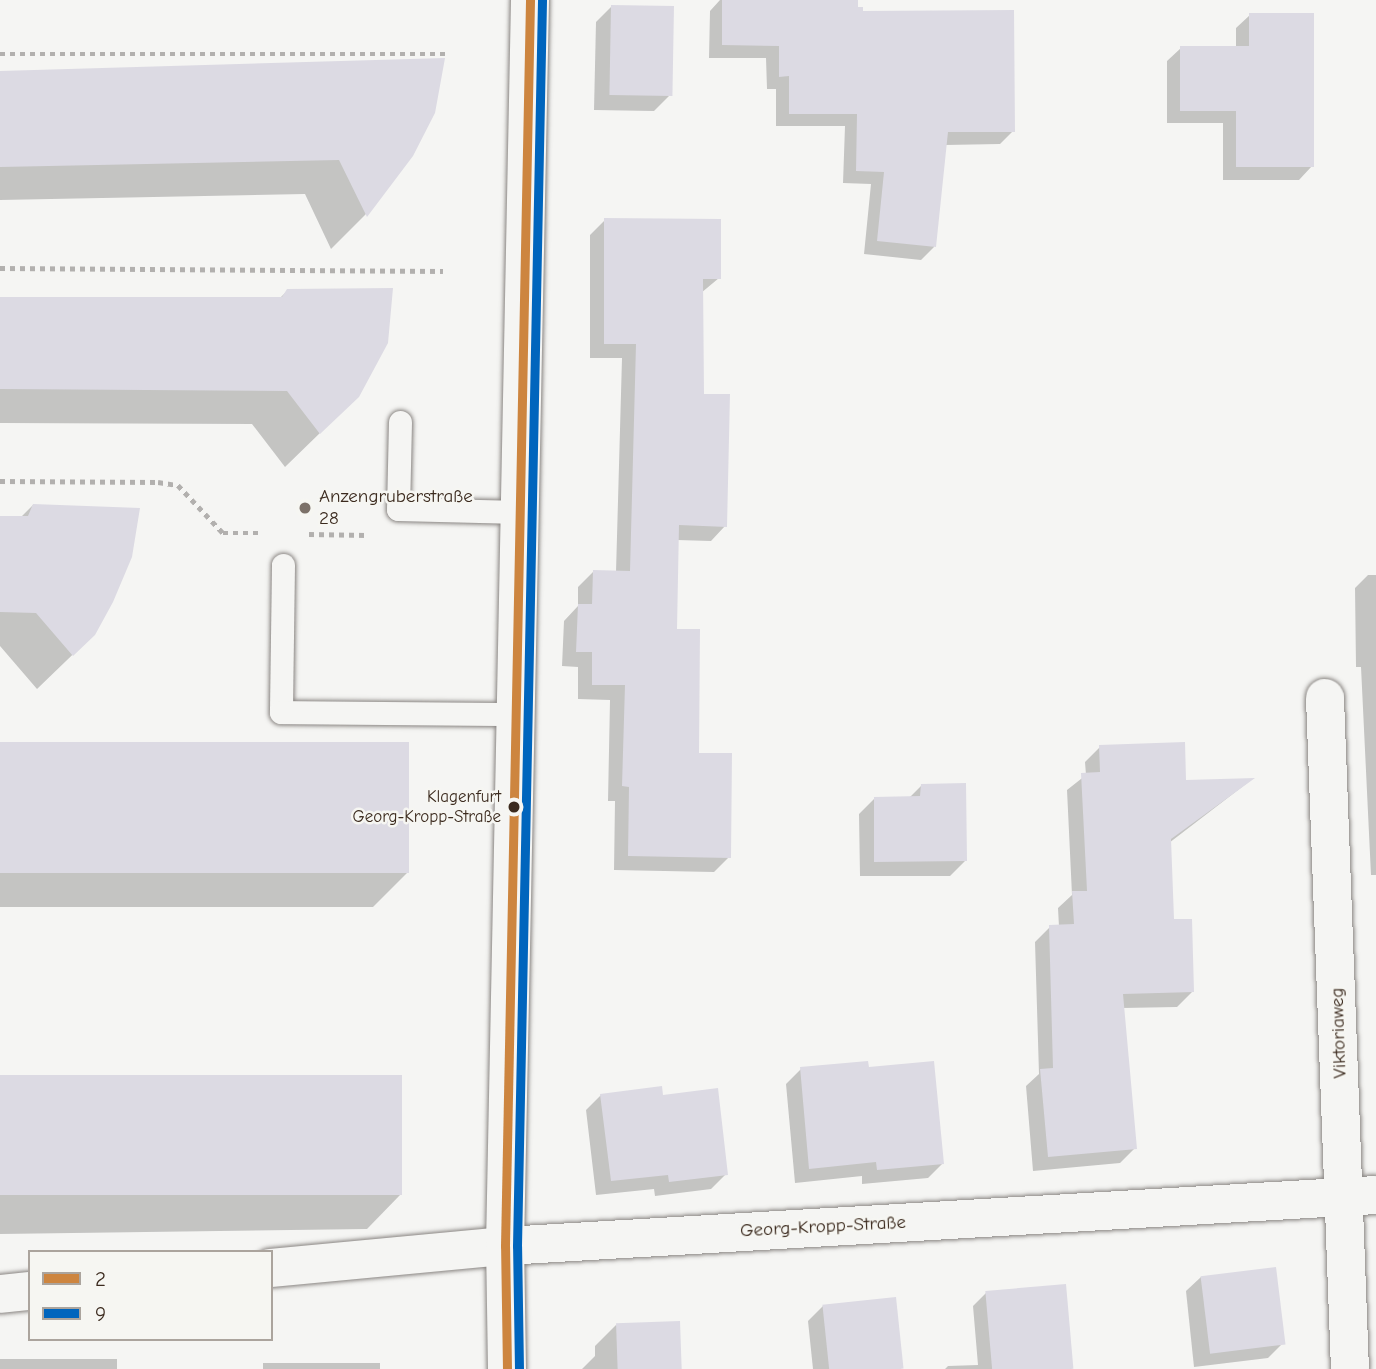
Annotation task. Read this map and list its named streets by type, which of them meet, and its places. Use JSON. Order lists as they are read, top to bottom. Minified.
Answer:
{"streets":{"street":["Viktoriaweg","Georg-Kropp-Straße"]},"crossings":[["Viktoriaweg","Georg-Kropp-Straße"]],"places":["Anzengruberstraße 28","Klagenfurt Georg-Kropp-Straße"],"lines":["transit line 2","transit line 9"],"legend":["2","9"]}
